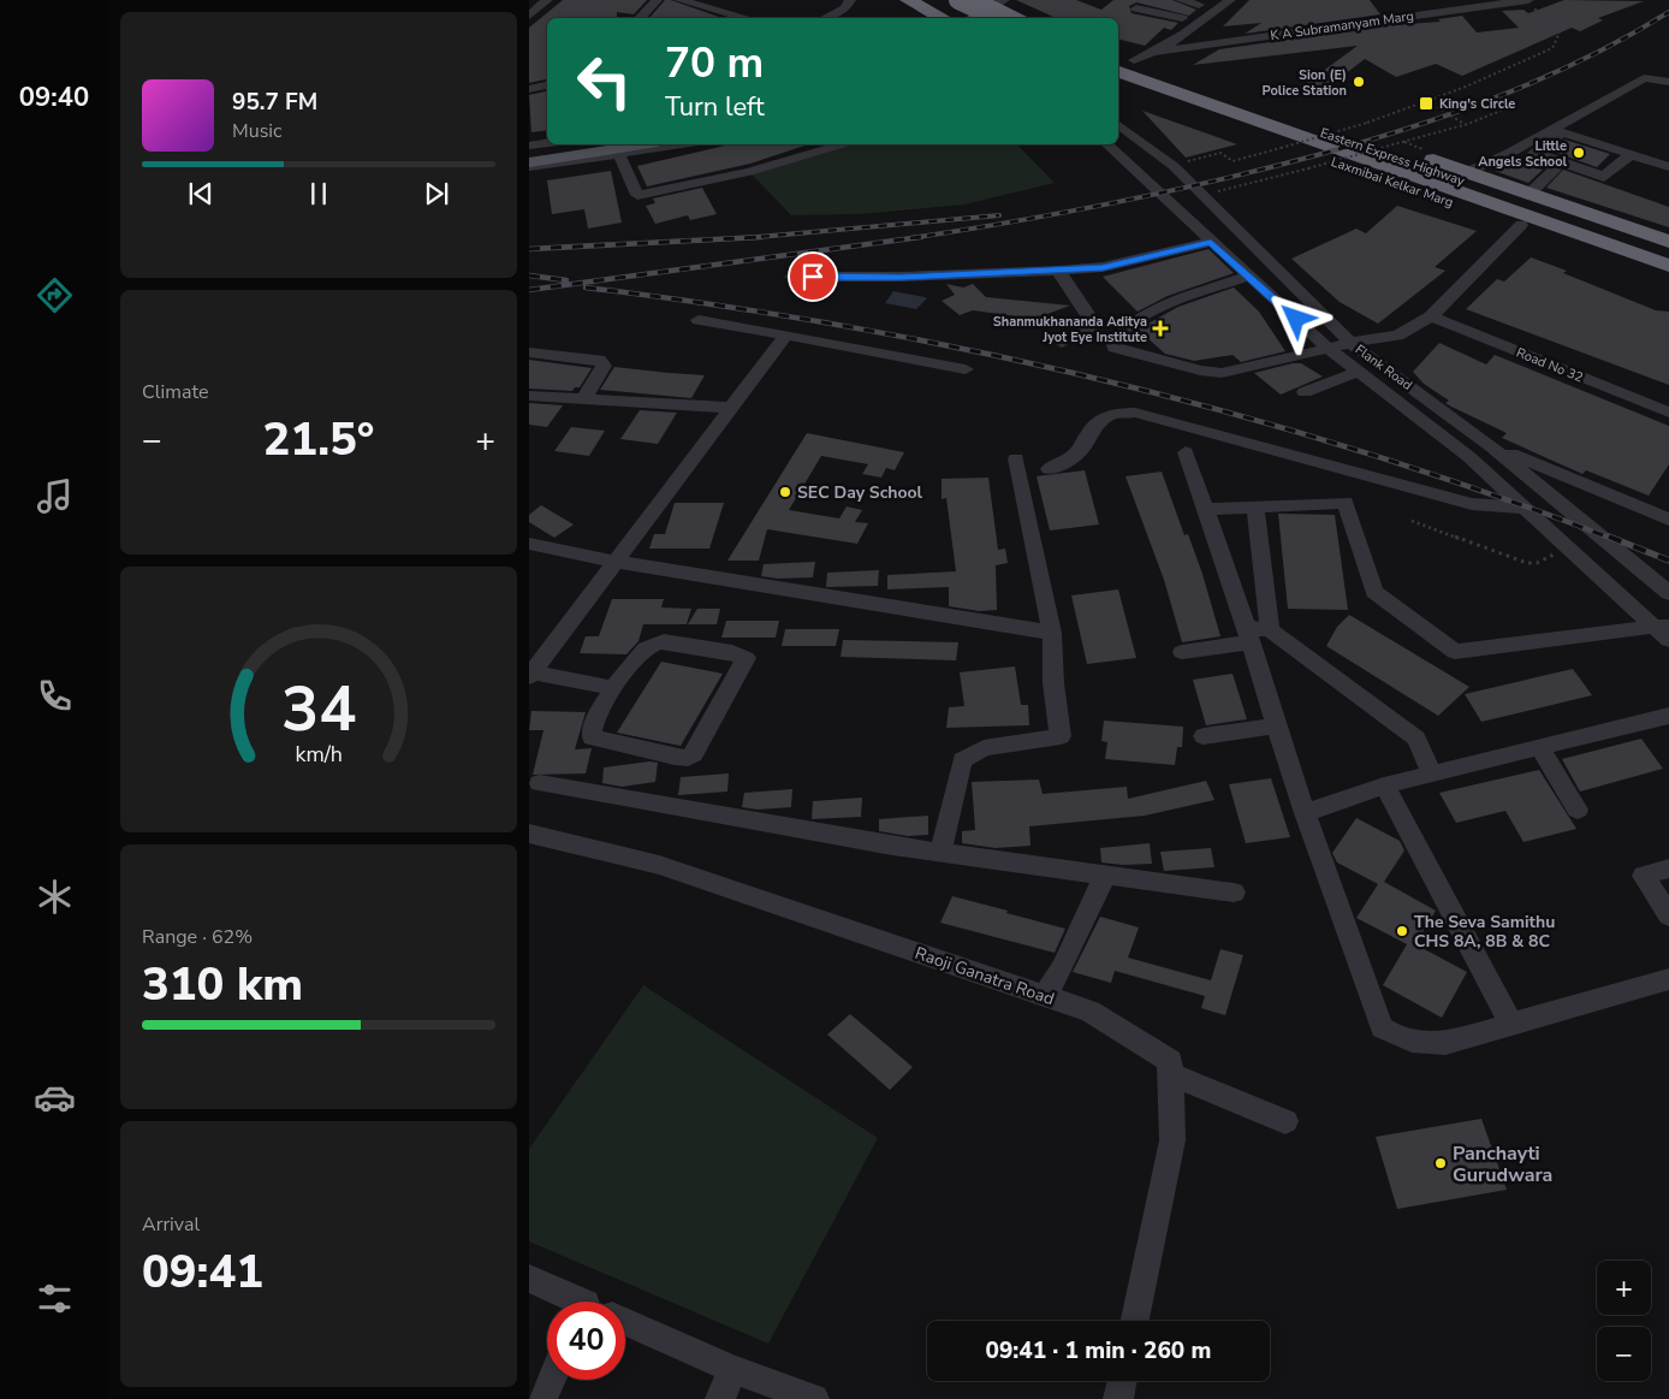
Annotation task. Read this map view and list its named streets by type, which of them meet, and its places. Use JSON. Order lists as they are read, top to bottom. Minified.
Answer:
{"streets":{"highway":["Eastern Express Highway","Laxmibai Kelkar Marg"],"street":["K A Subramanyam Marg","Road No 32","Flank Road","Raoji Ganatra Road"]},"places":{"other":["Sion (E) Police Station","Little Angels School","SEC Day School","The Seva Samithu CHS 8A, 8B & 8C","Panchayti Gurudwara"],"transit":["King's Circle"],"health":["Shanmukhananda Aditya Jyot Eye Institute"]},"page":{"tabs":"09:40","turn":["70 m","Turn left"],"song":["95.7 FM","Music"],"tile":["Climate",["Range · 62%","310 km"],["Arrival","09:41"]],"heat":["−","21.5°","+"],"map_buttons":["+","−"],"limit":"40","trip":"09:41 · 1 min · 260 m","gauge":["34","km/h"]}}
